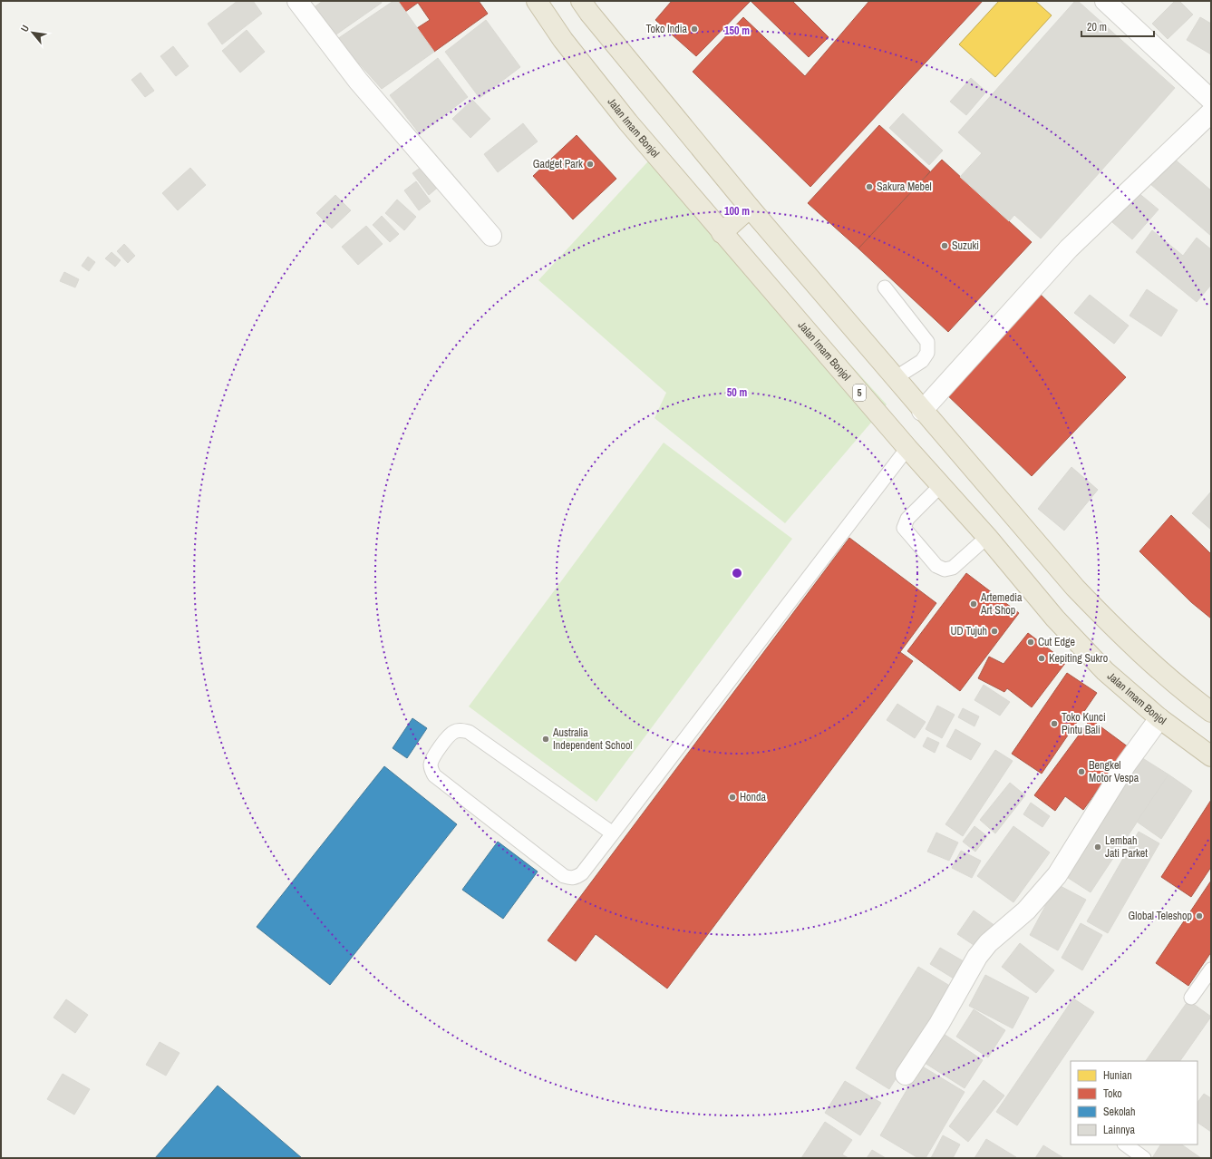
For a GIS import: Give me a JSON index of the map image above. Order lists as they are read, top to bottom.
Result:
{
  "streets": {
    "highway": ["Jalan Imam Bonjol", "5"]
  },
  "places": [
    "Toko India",
    "Gadget Park",
    "Sakura Mebel",
    "Suzuki",
    "Artemedia Art Shop",
    "UD Tujuh",
    "Cut Edge",
    "Kepiting Sukro",
    "Toko Kunci Pintu Bali",
    "Australia Independent School",
    "Bengkel Motor Vespa",
    "Honda",
    "Lembah Jati Parket",
    "Global Teleshop"
  ],
  "legend": [
    "Hunian",
    "Toko",
    "Sekolah",
    "Lainnya"
  ],
  "scale_bar": "20 m",
  "north": "top left",
  "rings": ["150 m", "100 m", "50 m"]
}
